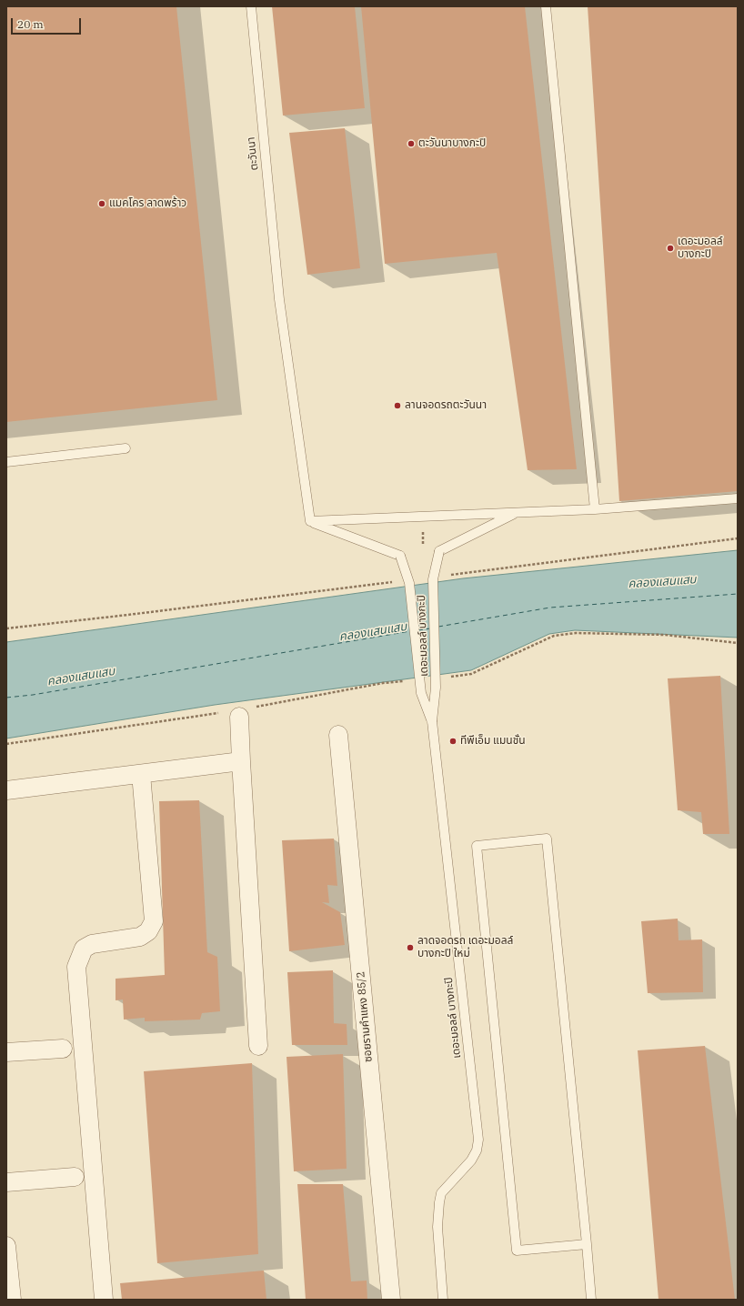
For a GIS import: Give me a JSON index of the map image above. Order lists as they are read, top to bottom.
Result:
{
  "streets": {
    "street": ["ซอยรามคำแหง 85/2"],
    "lane": ["ตะวันนา", "เดอะมอลล์ บางกะปิ"]
  },
  "crossings": [
    ["ตะวันนา", "เดอะมอลล์ บางกะปิ"]
  ],
  "water": ["คลองแสนแสบ"],
  "places": [
    "ตะวันนาบางกะปิ",
    "แมคโคร ลาดพร้าว",
    "เดอะมอลล์ บางกะปิ",
    "ลานจอดรถตะวันนา",
    "ทีพีเอ็ม แมนชั่น",
    "ลาดจอดรถ เดอะมอลล์ บางกะปิ ใหม่"
  ],
  "scale_bar": "20 m"
}
